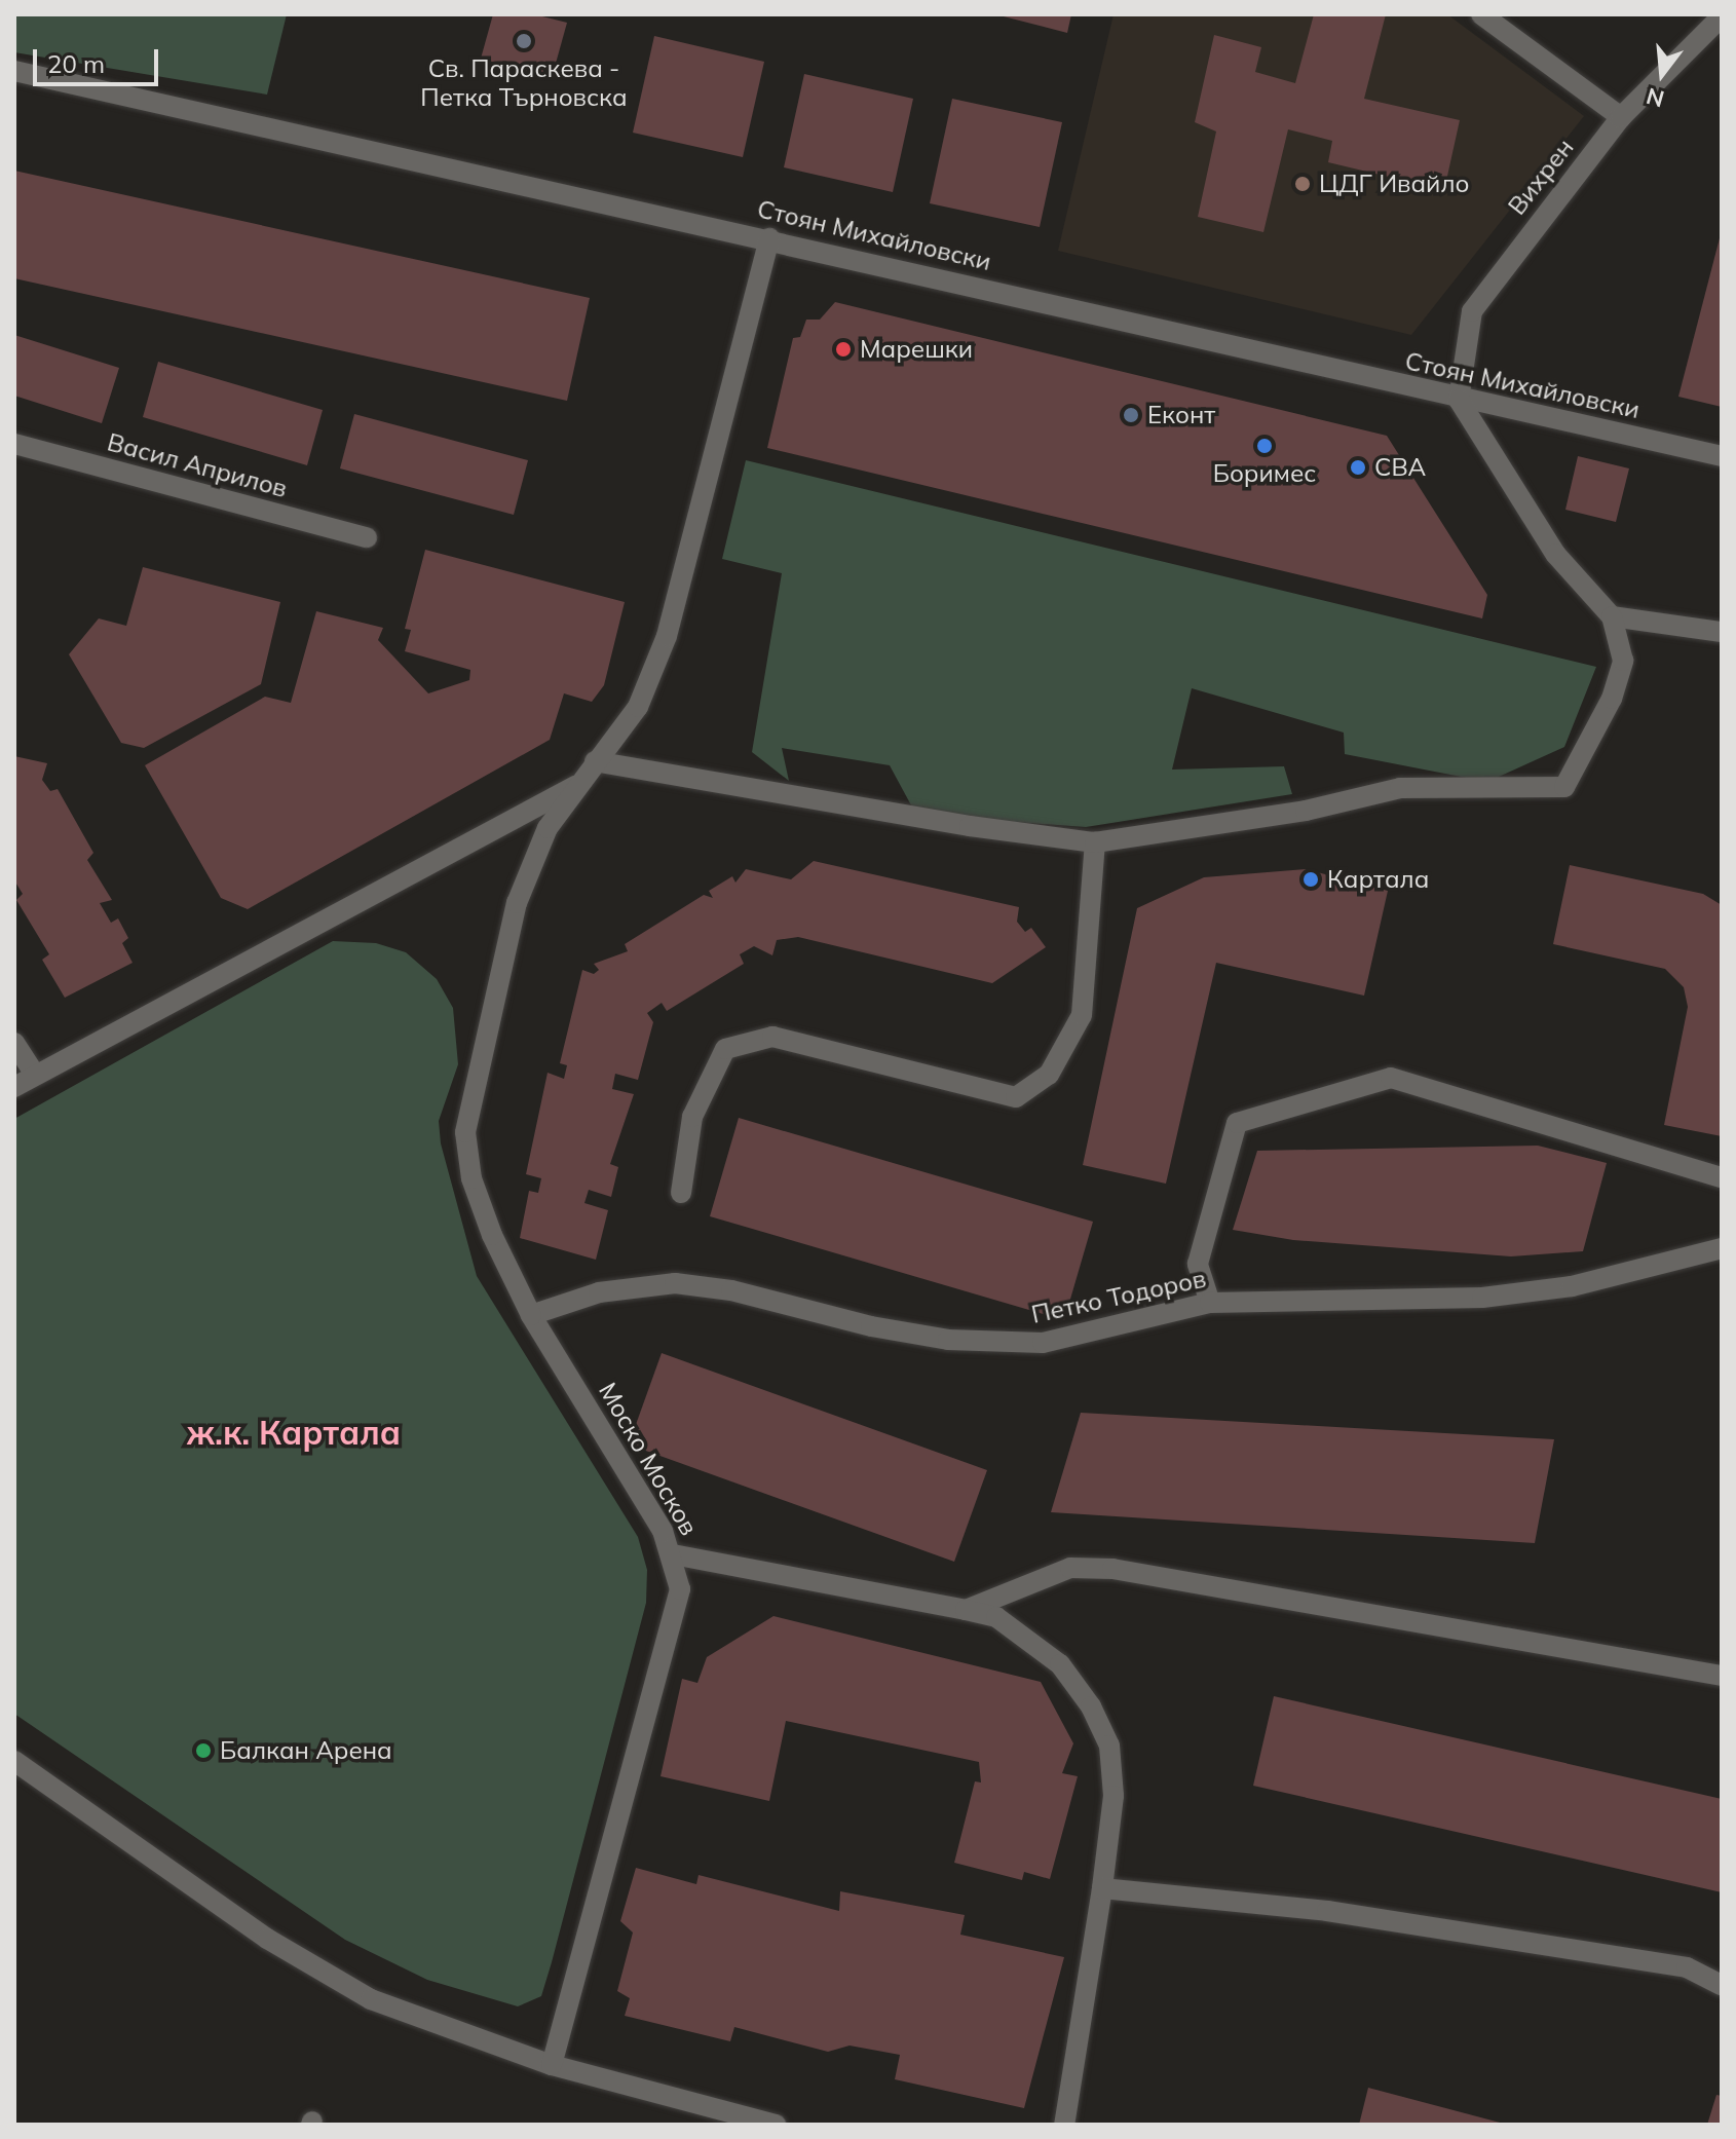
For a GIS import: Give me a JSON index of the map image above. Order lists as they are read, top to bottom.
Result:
{
  "streets": {
    "street": [
      "Вихрен",
      "Стоян Михайловски",
      "Васил Априлов",
      "Петко Тодоров",
      "Моско Москов"
    ]
  },
  "crossings": [
    ["Вихрен", "Стоян Михайловски"],
    ["Стоян Михайловски", "Моско Москов"],
    ["Петко Тодоров", "Моско Москов"]
  ],
  "districts": ["ж.к. Картала"],
  "places": [
    "Св. Параскева - Петка Търновска",
    "ЦДГ Ивайло",
    "Марешки",
    "Еконт",
    "Боримес",
    "CBA",
    "Картала",
    "Балкан Арена"
  ],
  "scale_bar": "20 m",
  "north": "bottom"
}
